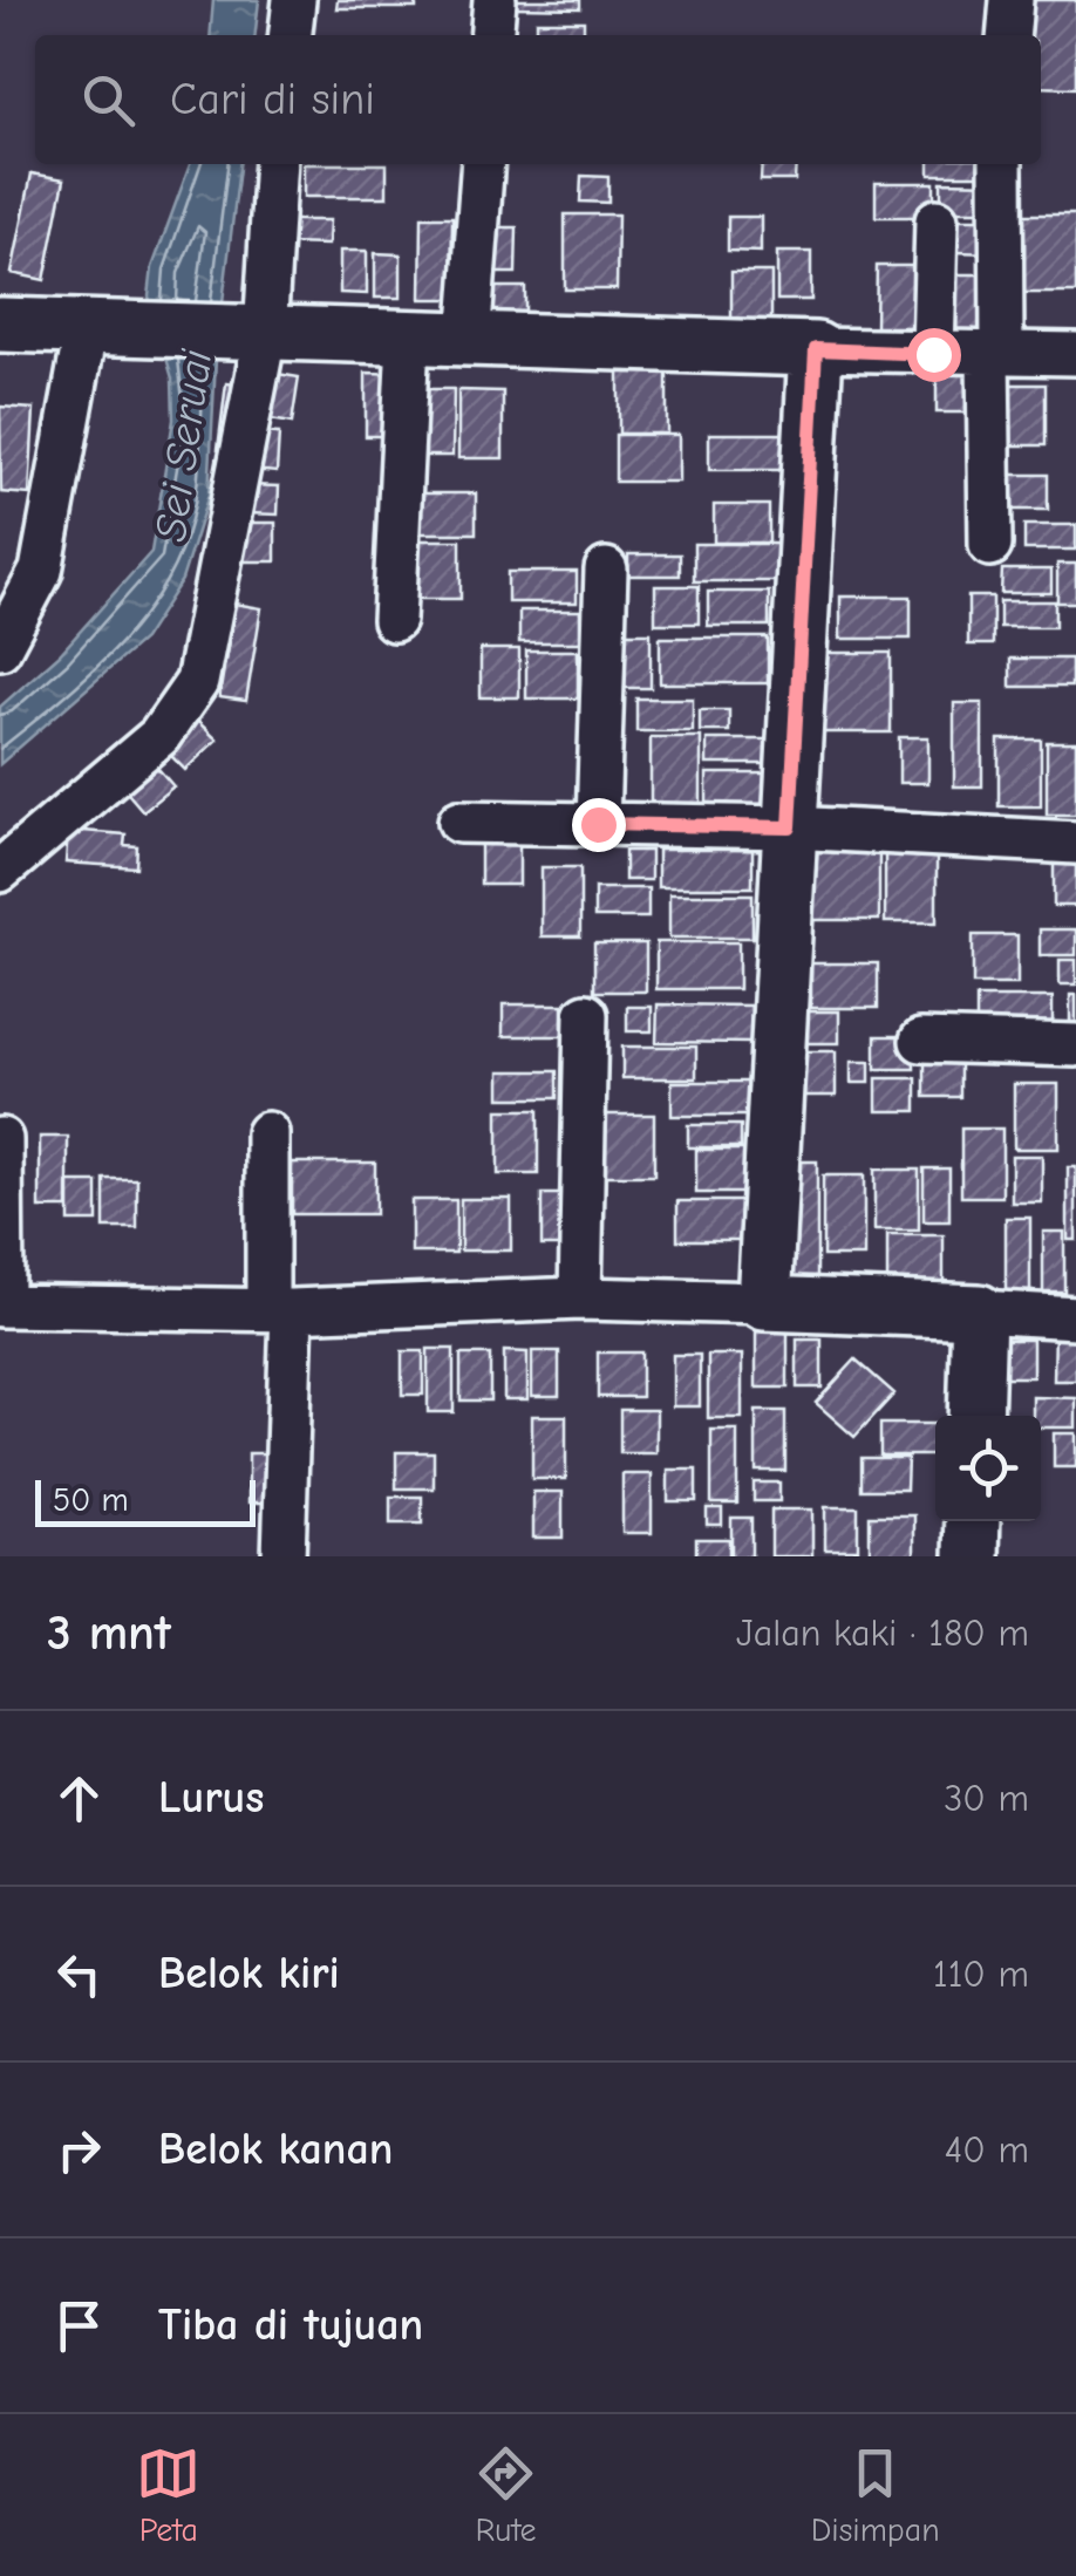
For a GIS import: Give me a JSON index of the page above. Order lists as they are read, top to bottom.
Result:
{
  "water": ["Sei Seruai"],
  "scale_bar": "50 m",
  "page": {
    "search": "Cari di sini",
    "scale": "50 m",
    "heading": ["3 mnt", "Jalan kaki · 180 m"],
    "list": [
      ["Lurus", "30 m"],
      ["Belok kiri", "110 m"],
      ["Belok kanan", "40 m"],
      "Tiba di tujuan"
    ],
    "nav": ["Peta", "Rute", "Disimpan"]
  }
}
